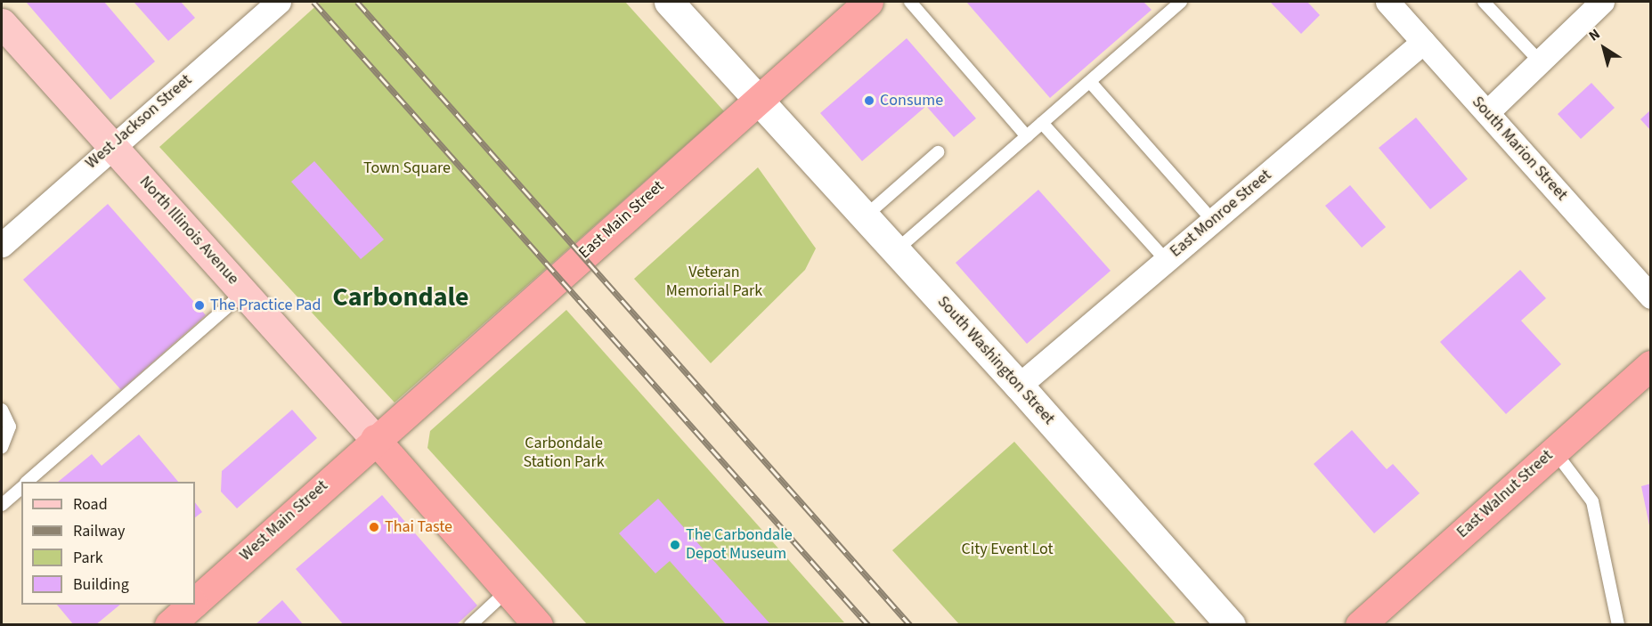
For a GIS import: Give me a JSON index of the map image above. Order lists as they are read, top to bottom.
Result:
{
  "streets": {
    "highway": ["East Main Street", "East Walnut Street", "West Main Street"],
    "main road": ["North Illinois Avenue"],
    "street": [
      "West Jackson Street",
      "South Marion Street",
      "East Monroe Street",
      "South Washington Street"
    ]
  },
  "crossings": [
    ["West Jackson Street", "North Illinois Avenue"],
    ["South Marion Street", "East Monroe Street"],
    ["East Monroe Street", "South Washington Street"],
    ["East Main Street", "North Illinois Avenue"],
    ["East Main Street", "South Washington Street"],
    ["East Main Street", "West Main Street"],
    ["North Illinois Avenue", "West Main Street"]
  ],
  "districts": ["Carbondale"],
  "parks": [
    "Town Square",
    "Veteran Memorial Park",
    "Carbondale Station Park",
    "City Event Lot"
  ],
  "places": [
    "Consume",
    "The Practice Pad",
    "Thai Taste",
    "The Carbondale Depot Museum"
  ],
  "legend": [
    "Road",
    "Railway",
    "Park",
    "Building"
  ],
  "north": "top left"
}
